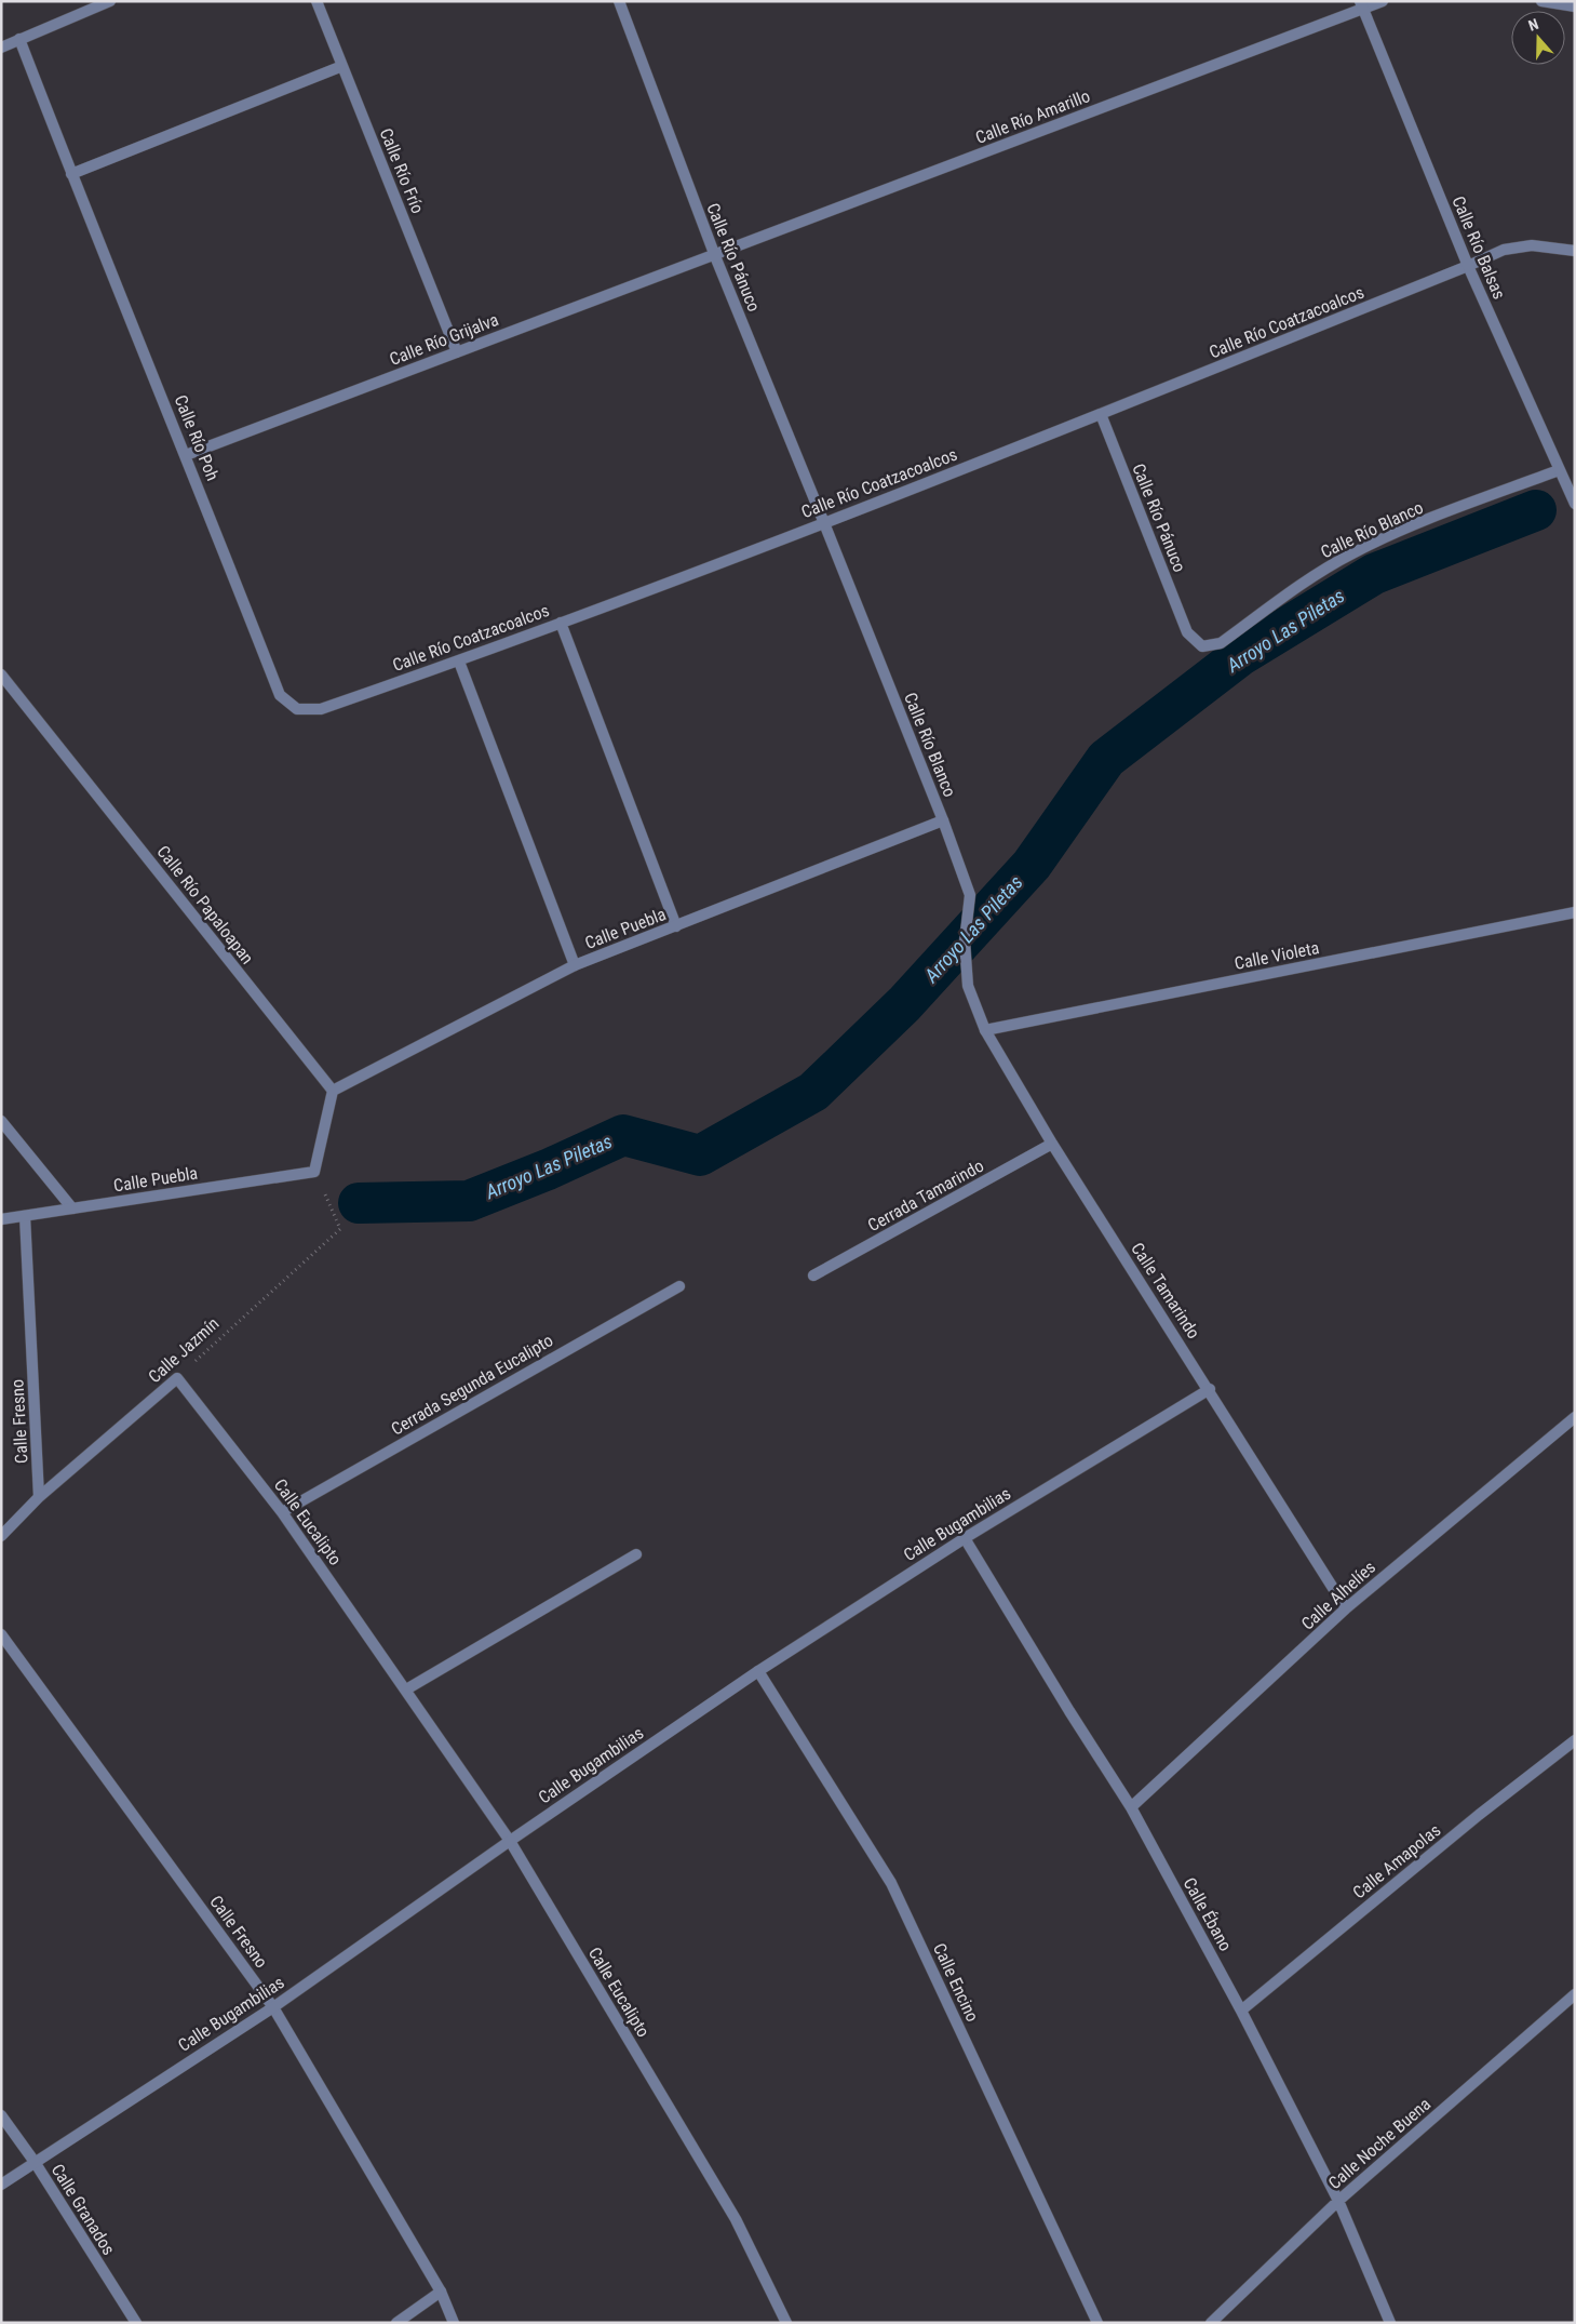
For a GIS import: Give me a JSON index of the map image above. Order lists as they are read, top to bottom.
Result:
{
  "streets": {
    "street": [
      "Calle Río Amarillo",
      "Calle Río Frío",
      "Calle Río Balsas",
      "Calle Río Pánuco",
      "Calle Río Coatzacoalcos",
      "Calle Río Grijalva",
      "Calle Río Poh",
      "Calle Río Blanco",
      "Calle Río Papaloapan",
      "Calle Puebla",
      "Calle Violeta",
      "Cerrada Tamarindo",
      "Calle Tamarindo",
      "Calle Jazmín",
      "Cerrada Segunda Eucalipto",
      "Calle Fresno",
      "Calle Eucalipto",
      "Calle Bugambilias",
      "Calle Alhelíes",
      "Calle Amapolas",
      "Calle Ébano",
      "Calle Encino",
      "Calle Noche Buena",
      "Calle Granados"
    ]
  },
  "crossings": [
    ["Calle Río Amarillo", "Calle Río Balsas"],
    ["Calle Río Amarillo", "Calle Río Pánuco"],
    ["Calle Río Amarillo", "Calle Río Grijalva"],
    ["Calle Río Frío", "Calle Río Grijalva"],
    ["Calle Río Balsas", "Calle Río Coatzacoalcos"],
    ["Calle Río Balsas", "Calle Río Blanco"],
    ["Calle Río Pánuco", "Calle Río Coatzacoalcos"],
    ["Calle Río Pánuco", "Calle Río Grijalva"],
    ["Calle Río Pánuco", "Calle Río Blanco"],
    ["Calle Río Coatzacoalcos", "Calle Río Poh"],
    ["Calle Río Coatzacoalcos", "Calle Río Blanco"],
    ["Calle Río Grijalva", "Calle Río Poh"],
    ["Calle Río Blanco", "Calle Puebla"],
    ["Calle Río Blanco", "Calle Tamarindo"],
    ["Calle Río Papaloapan", "Calle Puebla"],
    ["Calle Puebla", "Calle Jazmín"],
    ["Calle Puebla", "Calle Fresno"],
    ["Calle Violeta", "Calle Tamarindo"],
    ["Cerrada Tamarindo", "Calle Tamarindo"],
    ["Calle Tamarindo", "Calle Bugambilias"],
    ["Calle Tamarindo", "Calle Alhelíes"],
    ["Calle Jazmín", "Calle Fresno"],
    ["Calle Jazmín", "Calle Eucalipto"],
    ["Cerrada Segunda Eucalipto", "Calle Eucalipto"],
    ["Calle Fresno", "Calle Bugambilias"],
    ["Calle Eucalipto", "Calle Bugambilias"],
    ["Calle Bugambilias", "Calle Ébano"],
    ["Calle Bugambilias", "Calle Encino"],
    ["Calle Bugambilias", "Calle Granados"],
    ["Calle Alhelíes", "Calle Ébano"],
    ["Calle Amapolas", "Calle Ébano"],
    ["Calle Ébano", "Calle Noche Buena"]
  ],
  "water": ["Arroyo Las Piletas"],
  "north": "top"
}
